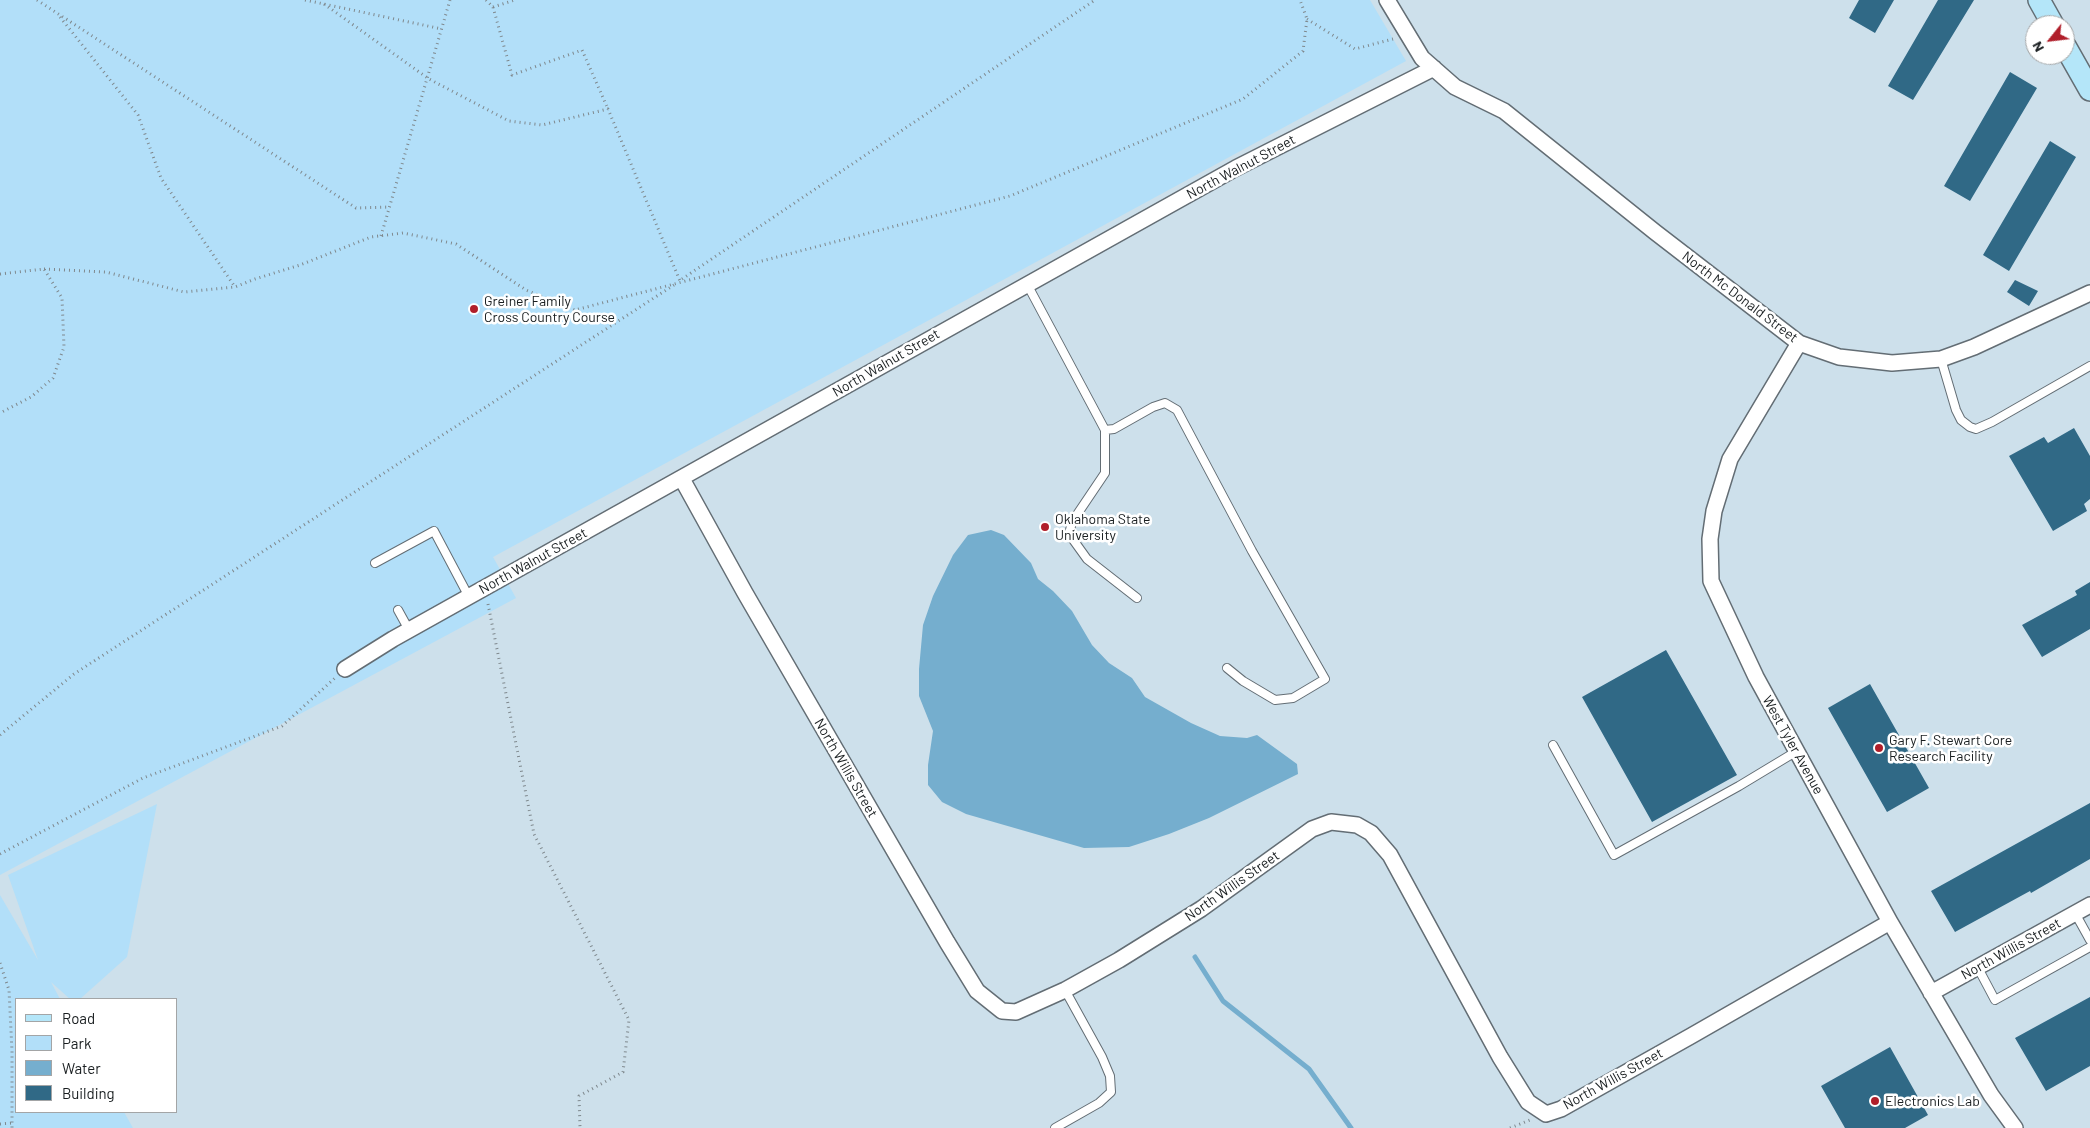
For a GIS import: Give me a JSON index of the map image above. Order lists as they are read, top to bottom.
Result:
{
  "streets": {
    "street": [
      "North Walnut Street",
      "North Mc Donald Street",
      "West Tyler Avenue",
      "North Willis Street"
    ]
  },
  "crossings": [
    ["North Walnut Street", "North Mc Donald Street"],
    ["North Walnut Street", "North Willis Street"],
    ["North Mc Donald Street", "West Tyler Avenue"],
    ["West Tyler Avenue", "North Willis Street"]
  ],
  "places": [
    "Greiner Family Cross Country Course",
    "Oklahoma State University",
    "Gary F. Stewart Core Research Facility",
    "Electronics Lab"
  ],
  "legend": [
    "Road",
    "Park",
    "Water",
    "Building"
  ],
  "north": "bottom left"
}
